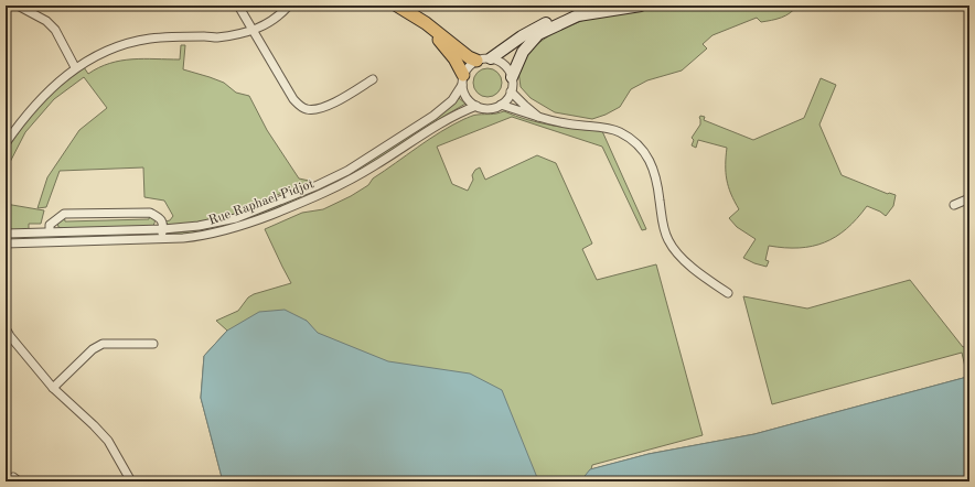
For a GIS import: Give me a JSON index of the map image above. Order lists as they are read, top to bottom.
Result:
{
  "streets": {
    "street": ["Rue Raphael Pidjot"]
  }
}
